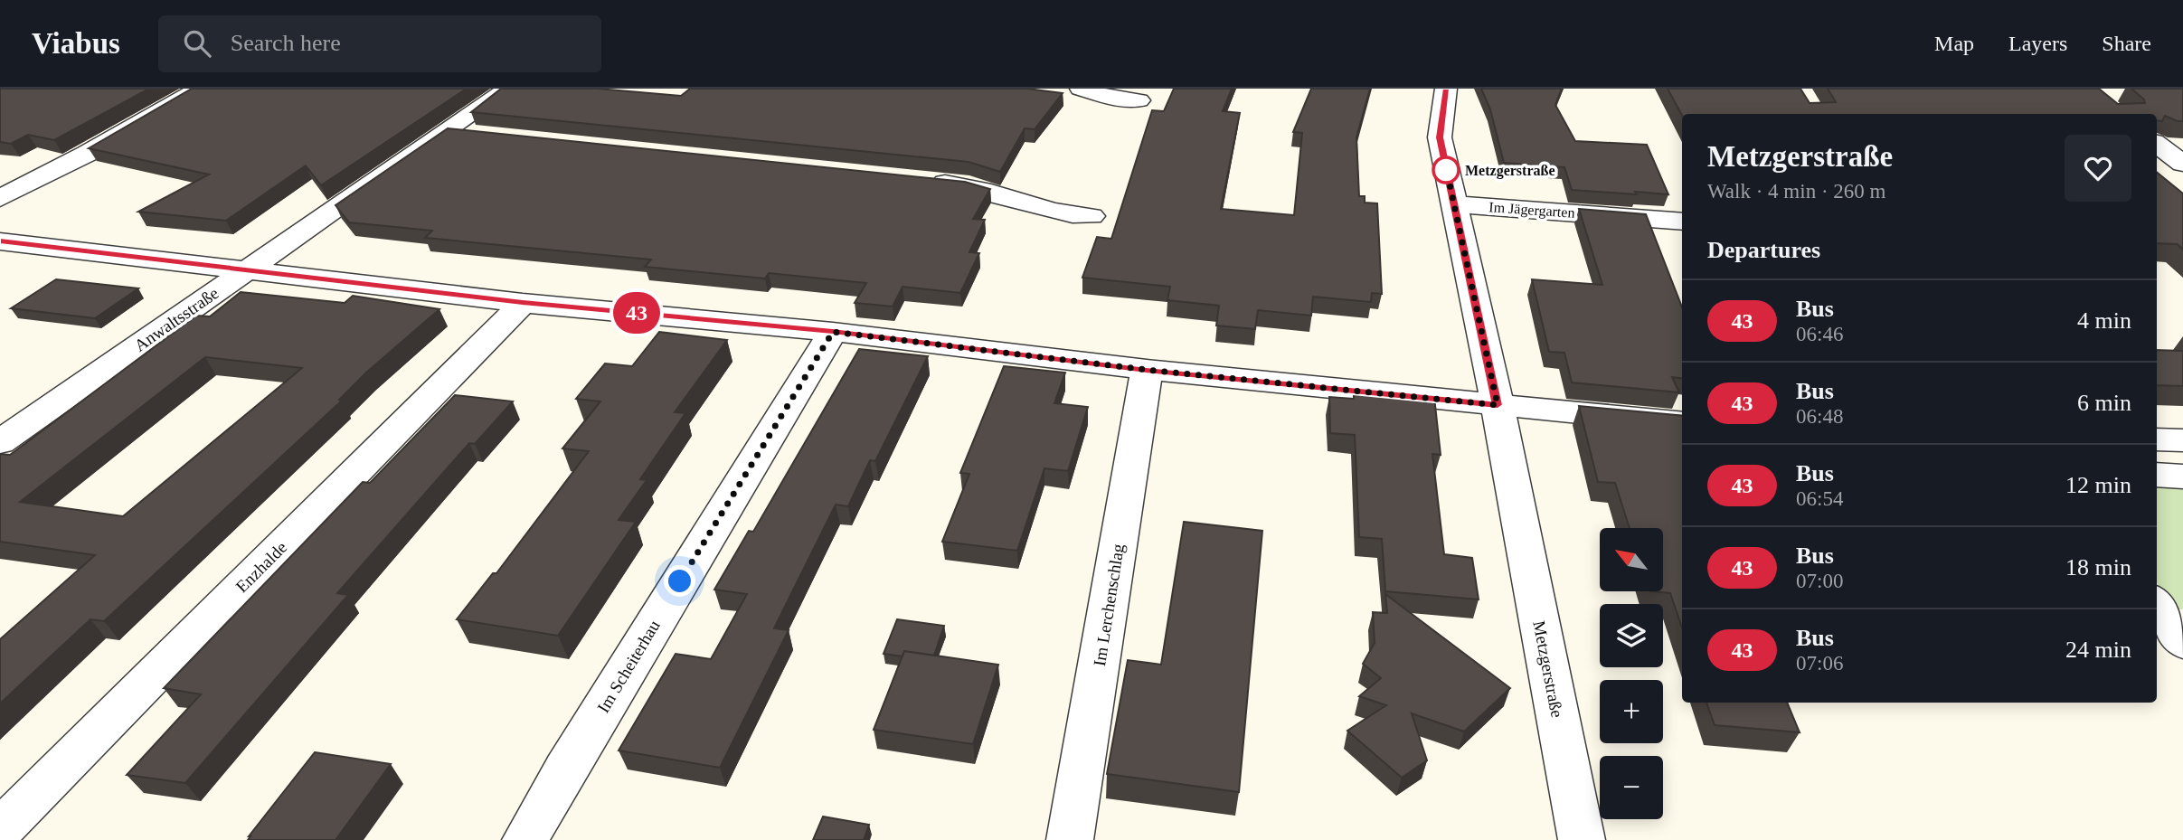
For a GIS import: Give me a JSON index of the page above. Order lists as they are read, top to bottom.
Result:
{
  "streets": {
    "street": [
      "Im Jägergarten",
      "Anwaltsstraße",
      "Enzhalde",
      "Im Lerchenschlag",
      "Im Scheiterhau",
      "Metzgerstraße"
    ]
  },
  "crossings": [
    ["Im Jägergarten", "Metzgerstraße"]
  ],
  "places": ["Metzgerstraße"],
  "lines": ["bus line 43"],
  "north": "top left",
  "page": {
    "header": "Viabus",
    "search": "Search here",
    "nav": ["Map", "Layers", "Share"],
    "on_map": "43",
    "heading": [
      ["Metzgerstraße", "Walk · 4 min · 260 m"],
      "Departures"
    ],
    "list": [
      {
        "mark": "43",
        "name": "Bus",
        "note": "06:46",
        "value": "4 min"
      },
      {
        "mark": "43",
        "name": "Bus",
        "note": "06:48",
        "value": "6 min"
      },
      {
        "mark": "43",
        "name": "Bus",
        "note": "06:54",
        "value": "12 min"
      },
      {
        "mark": "43",
        "name": "Bus",
        "note": "07:00",
        "value": "18 min"
      },
      {
        "mark": "43",
        "name": "Bus",
        "note": "07:06",
        "value": "24 min"
      }
    ],
    "map_buttons": ["+", "−"]
  }
}
